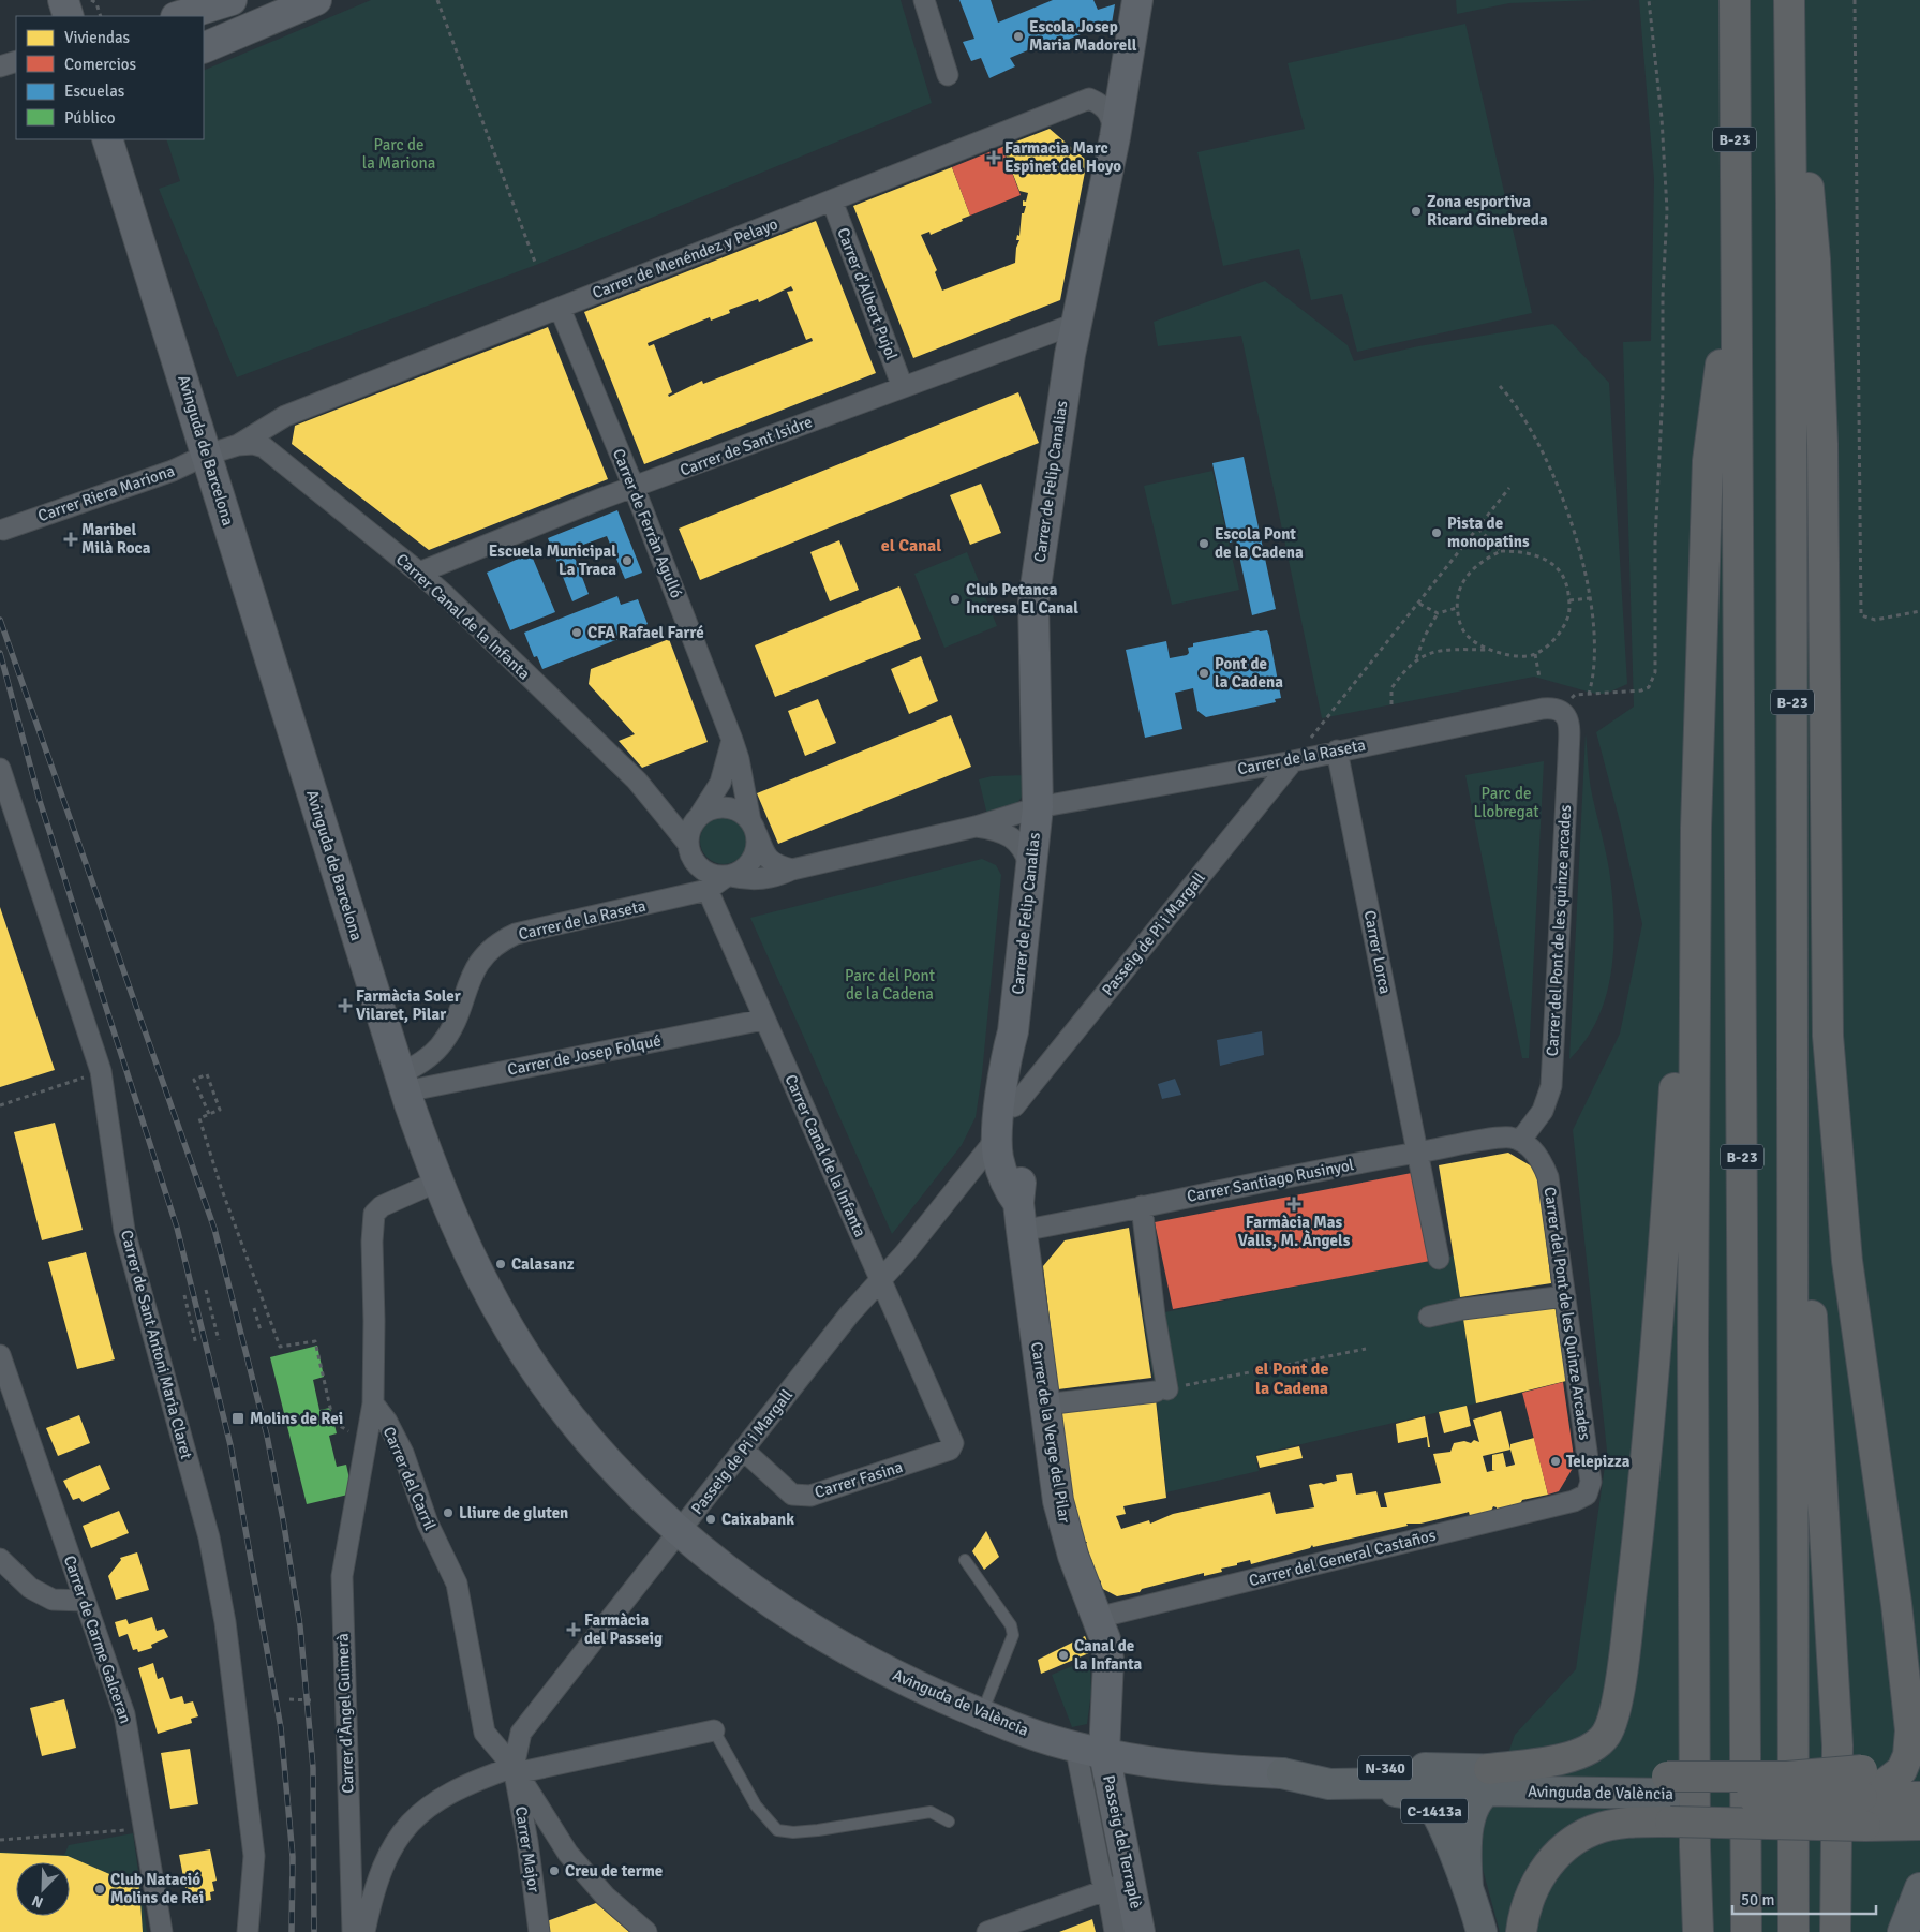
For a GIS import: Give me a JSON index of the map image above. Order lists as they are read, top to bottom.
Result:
{
  "streets": {
    "highway": ["B-23", "Avinguda de València", "N-340"],
    "main road": ["C-1413a"],
    "street": [
      "Carrer de Menéndez y Pelayo",
      "Carrer d'Albert Pujol",
      "Carrer de Sant Isidre",
      "Avinguda de Barcelona",
      "Carrer de Felip Canalias",
      "Carrer Riera Mariona",
      "Carrer de Ferràn Agulló",
      "Carrer Canal de la Infanta",
      "Carrer de la Raseta",
      "Carrer del Pont de les quinze arcades",
      "Passeig de Pi i Margall",
      "Carrer Lorca",
      "Carrer de Josep Folqué",
      "Carrer Santiago Rusinyol",
      "Carrer del Pont de les Quinze Arcades",
      "Carrer de Sant Antoni Maria Claret",
      "Carrer de la Verge del Pilar",
      "Carrer del Carril",
      "Carrer Fasina",
      "Carrer del General Castaños",
      "Carrer de Carme Galceran",
      "Carrer d'Àngel Guimerà",
      "Passeig del Terraplè",
      "Carrer Major"
    ]
  },
  "crossings": [
    ["Carrer de Menéndez y Pelayo", "Carrer d'Albert Pujol"],
    ["Carrer de Menéndez y Pelayo", "Carrer de Felip Canalias"],
    ["Carrer de Menéndez y Pelayo", "Carrer de Ferràn Agulló"],
    ["Carrer de Menéndez y Pelayo", "Carrer Canal de la Infanta"],
    ["Carrer d'Albert Pujol", "Carrer de Sant Isidre"],
    ["Carrer de Sant Isidre", "Carrer de Felip Canalias"],
    ["Carrer de Sant Isidre", "Carrer de Ferràn Agulló"],
    ["Carrer de Sant Isidre", "Carrer Canal de la Infanta"],
    ["Avinguda de Barcelona", "Carrer Riera Mariona"],
    ["Avinguda de Barcelona", "Carrer Canal de la Infanta"],
    ["Avinguda de Barcelona", "Carrer de la Raseta"],
    ["Avinguda de Barcelona", "Passeig de Pi i Margall"],
    ["Avinguda de Barcelona", "Carrer de Josep Folqué"],
    ["Avinguda de Barcelona", "Avinguda de València"],
    ["Carrer de Felip Canalias", "Carrer de la Raseta"],
    ["Carrer de Felip Canalias", "Passeig de Pi i Margall"],
    ["Carrer de Felip Canalias", "Carrer de la Verge del Pilar"],
    ["Carrer Riera Mariona", "Carrer Canal de la Infanta"],
    ["Carrer de Ferràn Agulló", "Carrer Canal de la Infanta"],
    ["Carrer Canal de la Infanta", "Carrer de la Raseta"],
    ["Carrer Canal de la Infanta", "Passeig de Pi i Margall"],
    ["Carrer Canal de la Infanta", "Carrer de Josep Folqué"],
    ["Carrer Canal de la Infanta", "Carrer Fasina"],
    ["Carrer de la Raseta", "Carrer del Pont de les quinze arcades"],
    ["Carrer de la Raseta", "Passeig de Pi i Margall"],
    ["Carrer de la Raseta", "Carrer Lorca"],
    ["Carrer de la Raseta", "Carrer de Josep Folqué"],
    ["Carrer del Pont de les quinze arcades", "Carrer Santiago Rusinyol"],
    ["Carrer del Pont de les quinze arcades", "Carrer del Pont de les Quinze Arcades"],
    ["Passeig de Pi i Margall", "Carrer de la Verge del Pilar"],
    ["Passeig de Pi i Margall", "Carrer del Carril"],
    ["Passeig de Pi i Margall", "Carrer Fasina"],
    ["Passeig de Pi i Margall", "Avinguda de València"],
    ["Passeig de Pi i Margall", "Carrer Major"],
    ["Carrer Lorca", "Carrer Santiago Rusinyol"],
    ["Carrer Santiago Rusinyol", "Carrer del Pont de les Quinze Arcades"],
    ["Carrer Santiago Rusinyol", "Carrer de la Verge del Pilar"],
    ["Carrer del Pont de les Quinze Arcades", "Carrer del General Castaños"],
    ["Carrer de la Verge del Pilar", "Carrer del General Castaños"],
    ["Carrer de la Verge del Pilar", "Avinguda de València"],
    ["Carrer de la Verge del Pilar", "Passeig del Terraplè"],
    ["Carrer del Carril", "Carrer d'Àngel Guimerà"],
    ["Carrer del Carril", "Carrer Major"],
    ["Avinguda de València", "C-1413a"],
    ["Avinguda de València", "Passeig del Terraplè"]
  ],
  "districts": ["el Canal", "el Pont de la Cadena"],
  "parks": ["Parc de la Mariona", "Parc de Llobregat", "Parc del Pont de la Cadena"],
  "places": {
    "other": [
      "Escola Josep Maria Madorell",
      "Zona esportiva Ricard Ginebreda",
      "Pista de monopatins",
      "Escola Pont de la Cadena",
      "Escuela Municipal La Traca",
      "Club Petanca Incresa El Canal",
      "CFA Rafael Farré",
      "Pont de la Cadena",
      "Calasanz",
      "Telepizza",
      "Lliure de gluten",
      "Caixabank",
      "Canal de la Infanta",
      "Creu de terme",
      "Club Natació Molins de Rei"
    ],
    "health": [
      "Farmacia Marc Espinet del Hoyo",
      "Maribel Milà Roca",
      "Farmàcia Soler Vilaret, Pilar",
      "Farmàcia Mas Valls, M. Àngels",
      "Farmàcia del Passeig"
    ],
    "transit": ["Molins de Rei"]
  },
  "legend": [
    "Viviendas",
    "Comercios",
    "Escuelas",
    "Público"
  ],
  "scale_bar": "50 m",
  "north": "bottom left"
}
